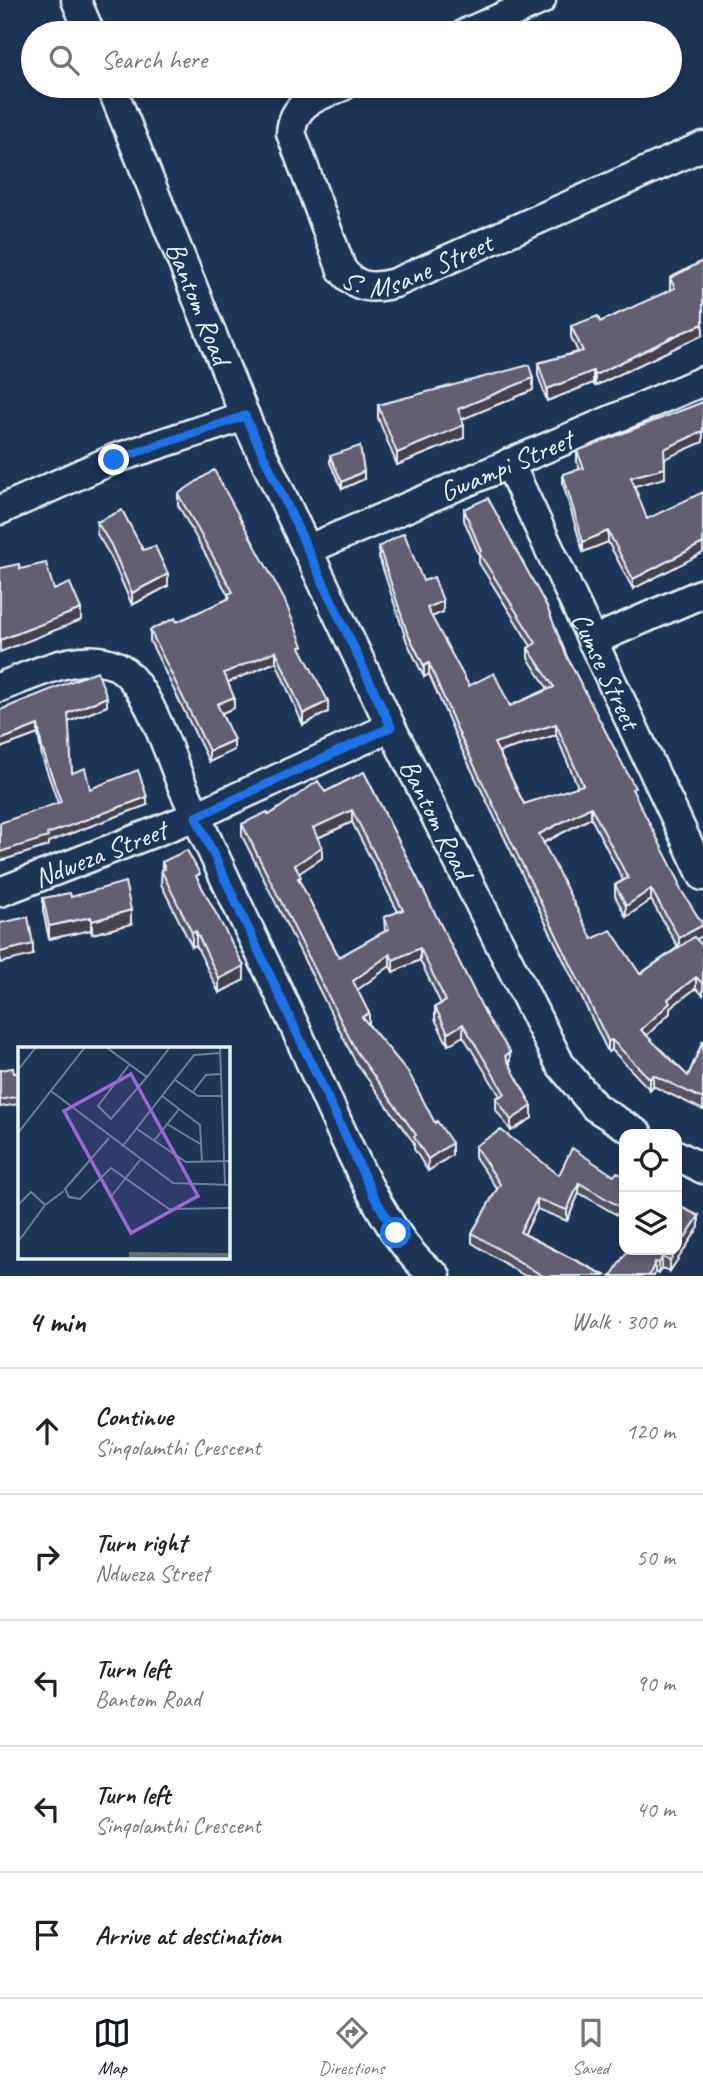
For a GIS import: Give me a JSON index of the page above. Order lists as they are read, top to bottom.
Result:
{
  "streets": {
    "street": [
      "S. Msane Street",
      "Bantom Road",
      "Gwampi Street",
      "Cumse Street",
      "Ndweza Street"
    ]
  },
  "crossings": [
    ["Bantom Road", "Gwampi Street"],
    ["Bantom Road", "Ndweza Street"],
    ["Gwampi Street", "Cumse Street"]
  ],
  "page": {
    "search": "Search here",
    "heading": ["4 min", "Walk · 300 m"],
    "list": [
      ["Continue", "Sinqolamthi Crescent", "120 m"],
      ["Turn right", "Ndweza Street", "50 m"],
      ["Turn left", "Bantom Road", "90 m"],
      ["Turn left", "Sinqolamthi Crescent", "40 m"],
      "Arrive at destination"
    ],
    "nav": ["Map", "Directions", "Saved"]
  }
}
